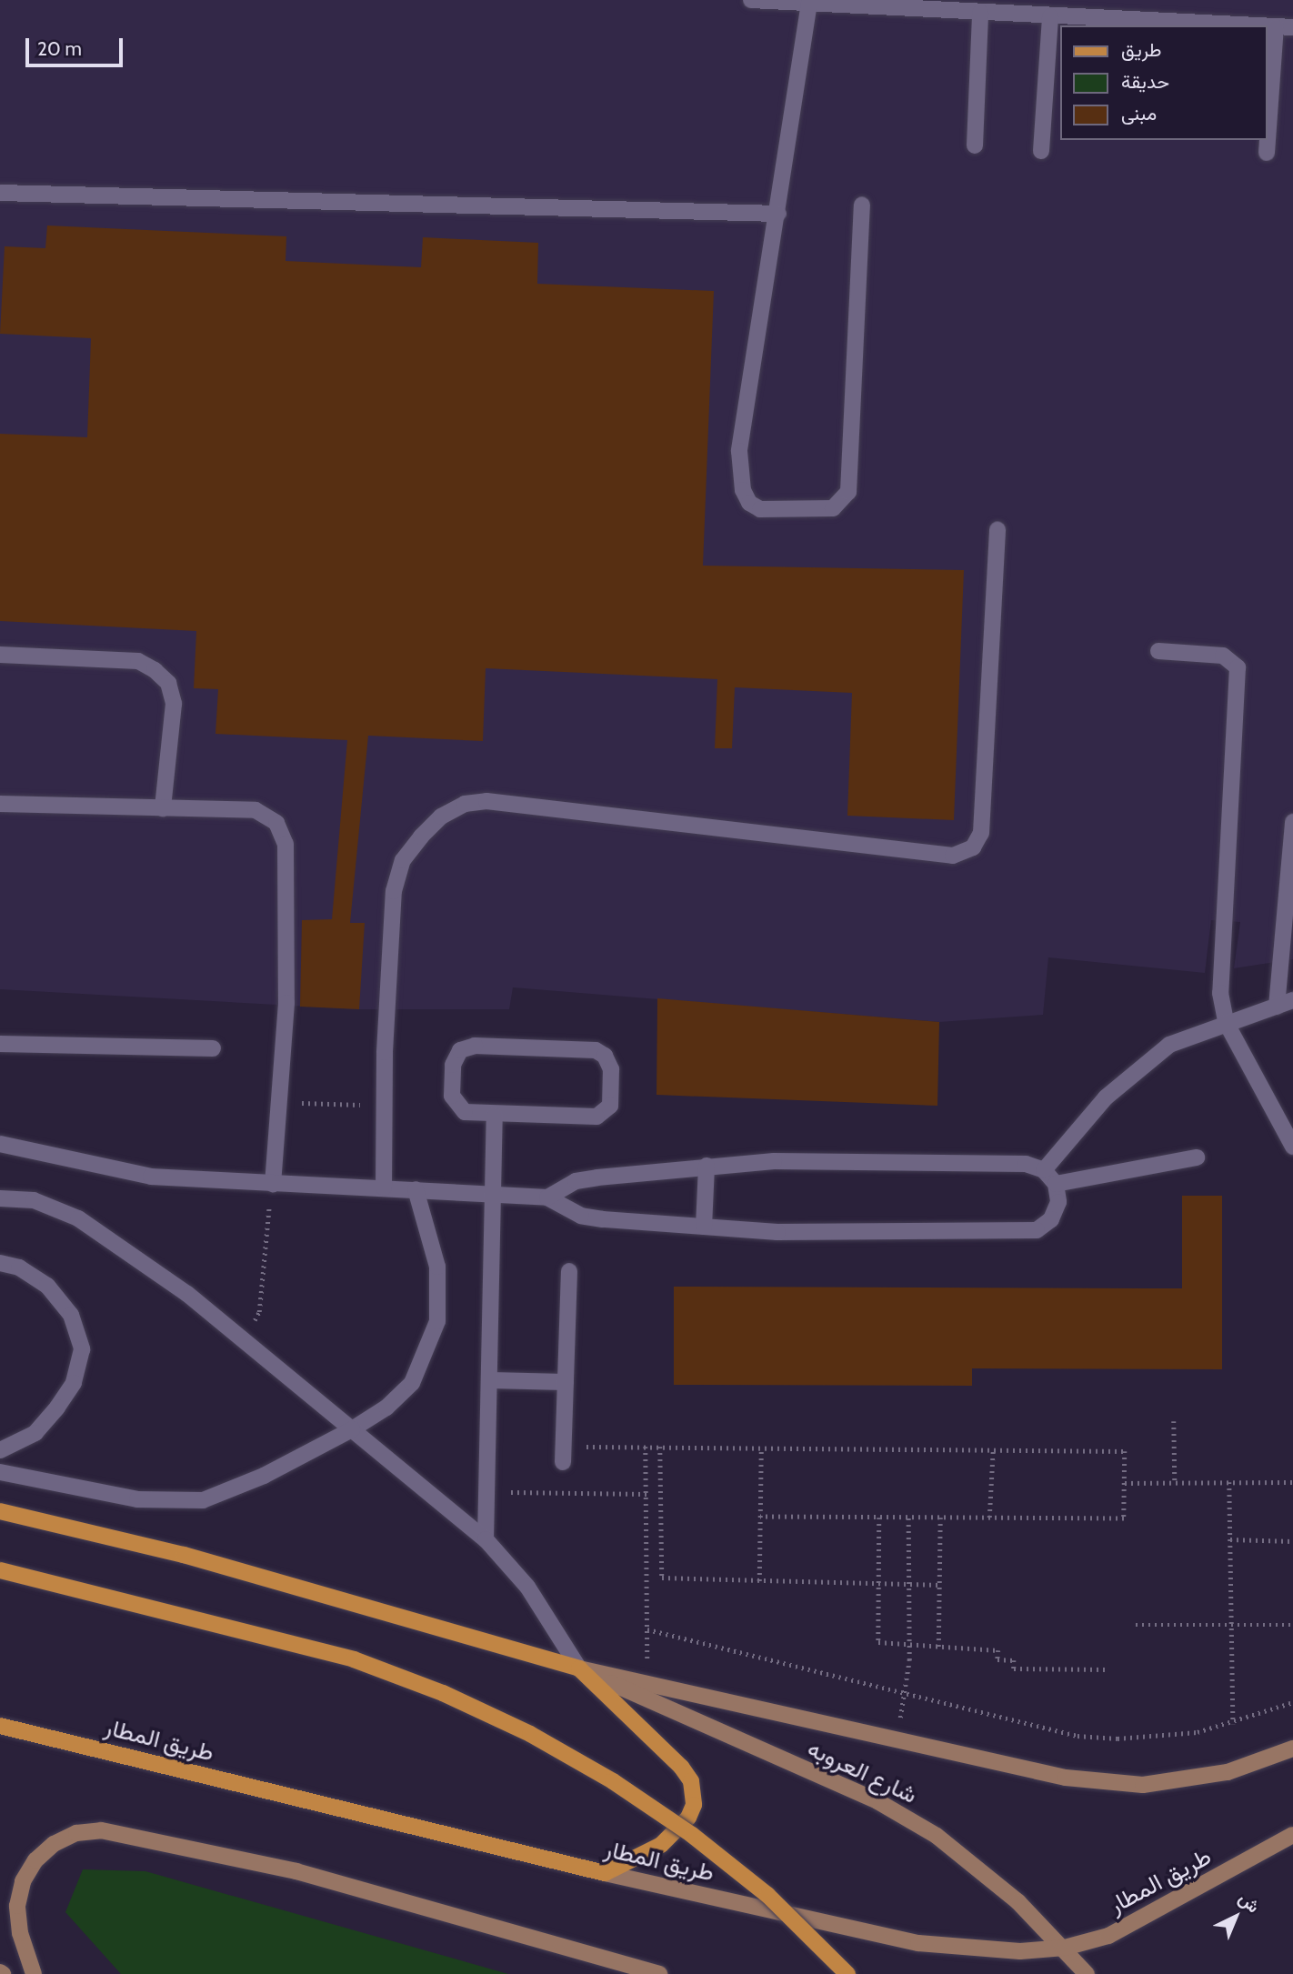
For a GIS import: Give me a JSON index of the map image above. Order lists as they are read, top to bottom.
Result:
{
  "streets": {
    "main road": ["طريق المطار"],
    "street": ["شارع العروبه"]
  },
  "crossings": [
    ["طريق المطار", "شارع العروبه"]
  ],
  "legend": ["طريق", "حديقة", "مبنى"],
  "scale_bar": "20 m",
  "north": "top right"
}
